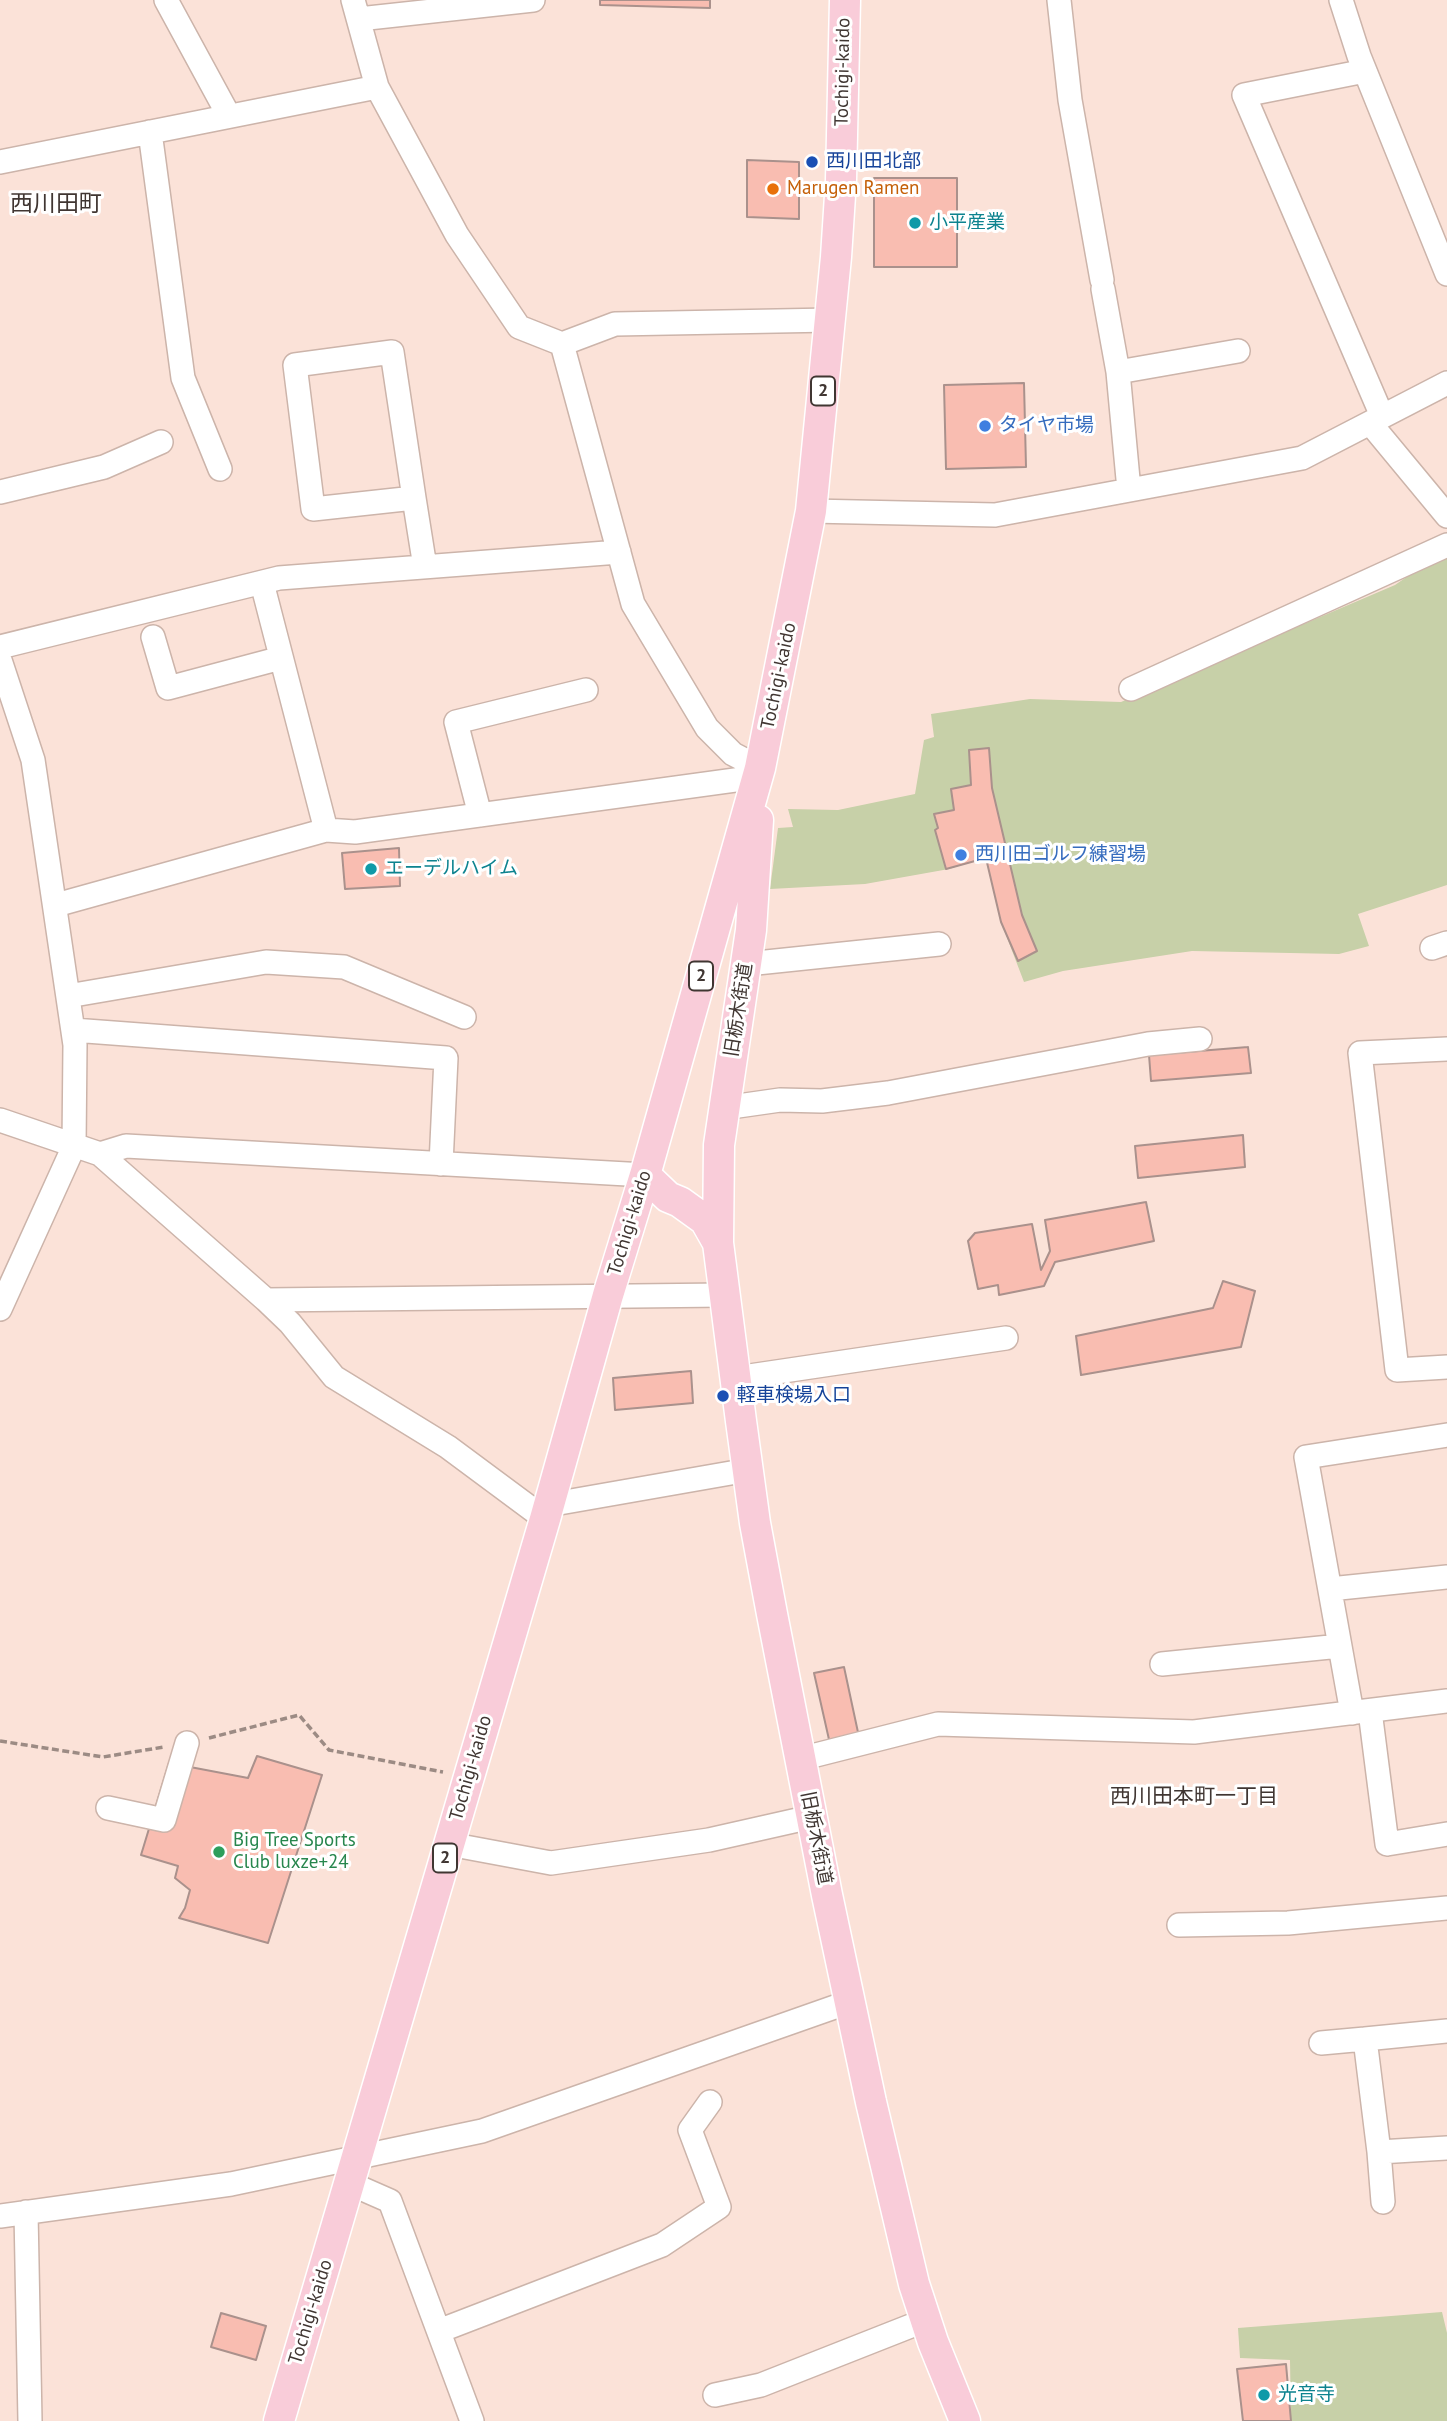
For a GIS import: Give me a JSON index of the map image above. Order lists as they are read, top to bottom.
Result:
{
  "streets": {
    "main road": ["Tochigi-kaido", "2", "旧栃木街道"]
  },
  "crossings": [
    ["Tochigi-kaido", "旧栃木街道"]
  ],
  "districts": ["西川田町", "西川田本町一丁目"],
  "places": [
    "西川田北部",
    "Marugen Ramen",
    "小平産業",
    "タイヤ市場",
    "西川田ゴルフ練習場",
    "エーデルハイム",
    "軽車検場入口",
    "Big Tree Sports Club luxze+24",
    "光音寺"
  ]
}
